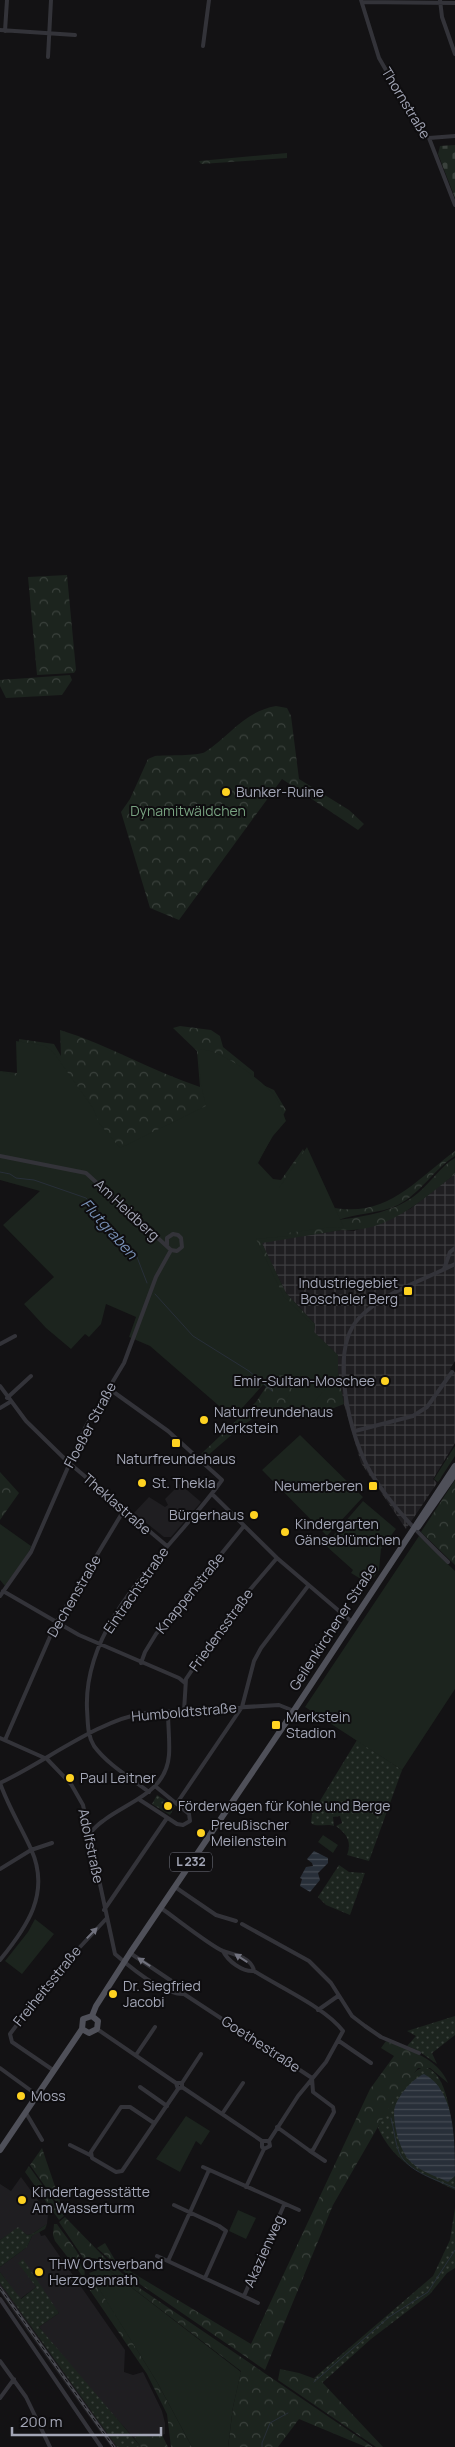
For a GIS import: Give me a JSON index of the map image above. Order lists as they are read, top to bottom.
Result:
{
  "streets": {
    "main road": ["Geilenkirchener Straße", "L 232"],
    "street": [
      "Thornstraße",
      "Am Heidberg",
      "Floeßer Straße",
      "Theklastraße",
      "Eintrachtstraße",
      "Knappenstraße",
      "Dechenstraße",
      "Friedensstraße",
      "Humboldtstraße",
      "Adolfstraße",
      "Freiheitsstraße",
      "Goethestraße",
      "Akazienweg"
    ]
  },
  "crossings": [
    ["Am Heidberg", "Floeßer Straße"],
    ["Floeßer Straße", "Theklastraße"],
    ["Theklastraße", "Eintrachtstraße"],
    ["Theklastraße", "Dechenstraße"],
    ["Eintrachtstraße", "Humboldtstraße"],
    ["Dechenstraße", "Adolfstraße"],
    ["Geilenkirchener Straße", "Humboldtstraße"],
    ["Geilenkirchener Straße", "Adolfstraße"],
    ["Geilenkirchener Straße", "L 232"],
    ["Geilenkirchener Straße", "Goethestraße"],
    ["Friedensstraße", "Humboldtstraße"],
    ["Humboldtstraße", "Adolfstraße"],
    ["Adolfstraße", "Freiheitsstraße"],
    ["Adolfstraße", "Goethestraße"],
    ["L 232", "Freiheitsstraße"]
  ],
  "water": ["Flutgraben"],
  "parks": ["Dynamitwäldchen"],
  "places": {
    "other": [
      "Bunker-Ruine",
      "Emir-Sultan-Moschee",
      "Naturfreundehaus Merkstein",
      "St. Thekla",
      "Bürgerhaus",
      "Kindergarten Gänseblümchen",
      "Paul Leitner",
      "Förderwagen für Kohle und Berge",
      "Preußischer Meilenstein",
      "Dr. Siegfried Jacobi",
      "Moss",
      "Kindertagesstätte Am Wasserturm",
      "THW Ortsverband Herzogenrath"
    ],
    "transit": [
      "Industriegebiet Boscheler Berg",
      "Naturfreundehaus",
      "Neumerberen",
      "Merkstein Stadion"
    ]
  },
  "scale_bar": "200 m"
}
